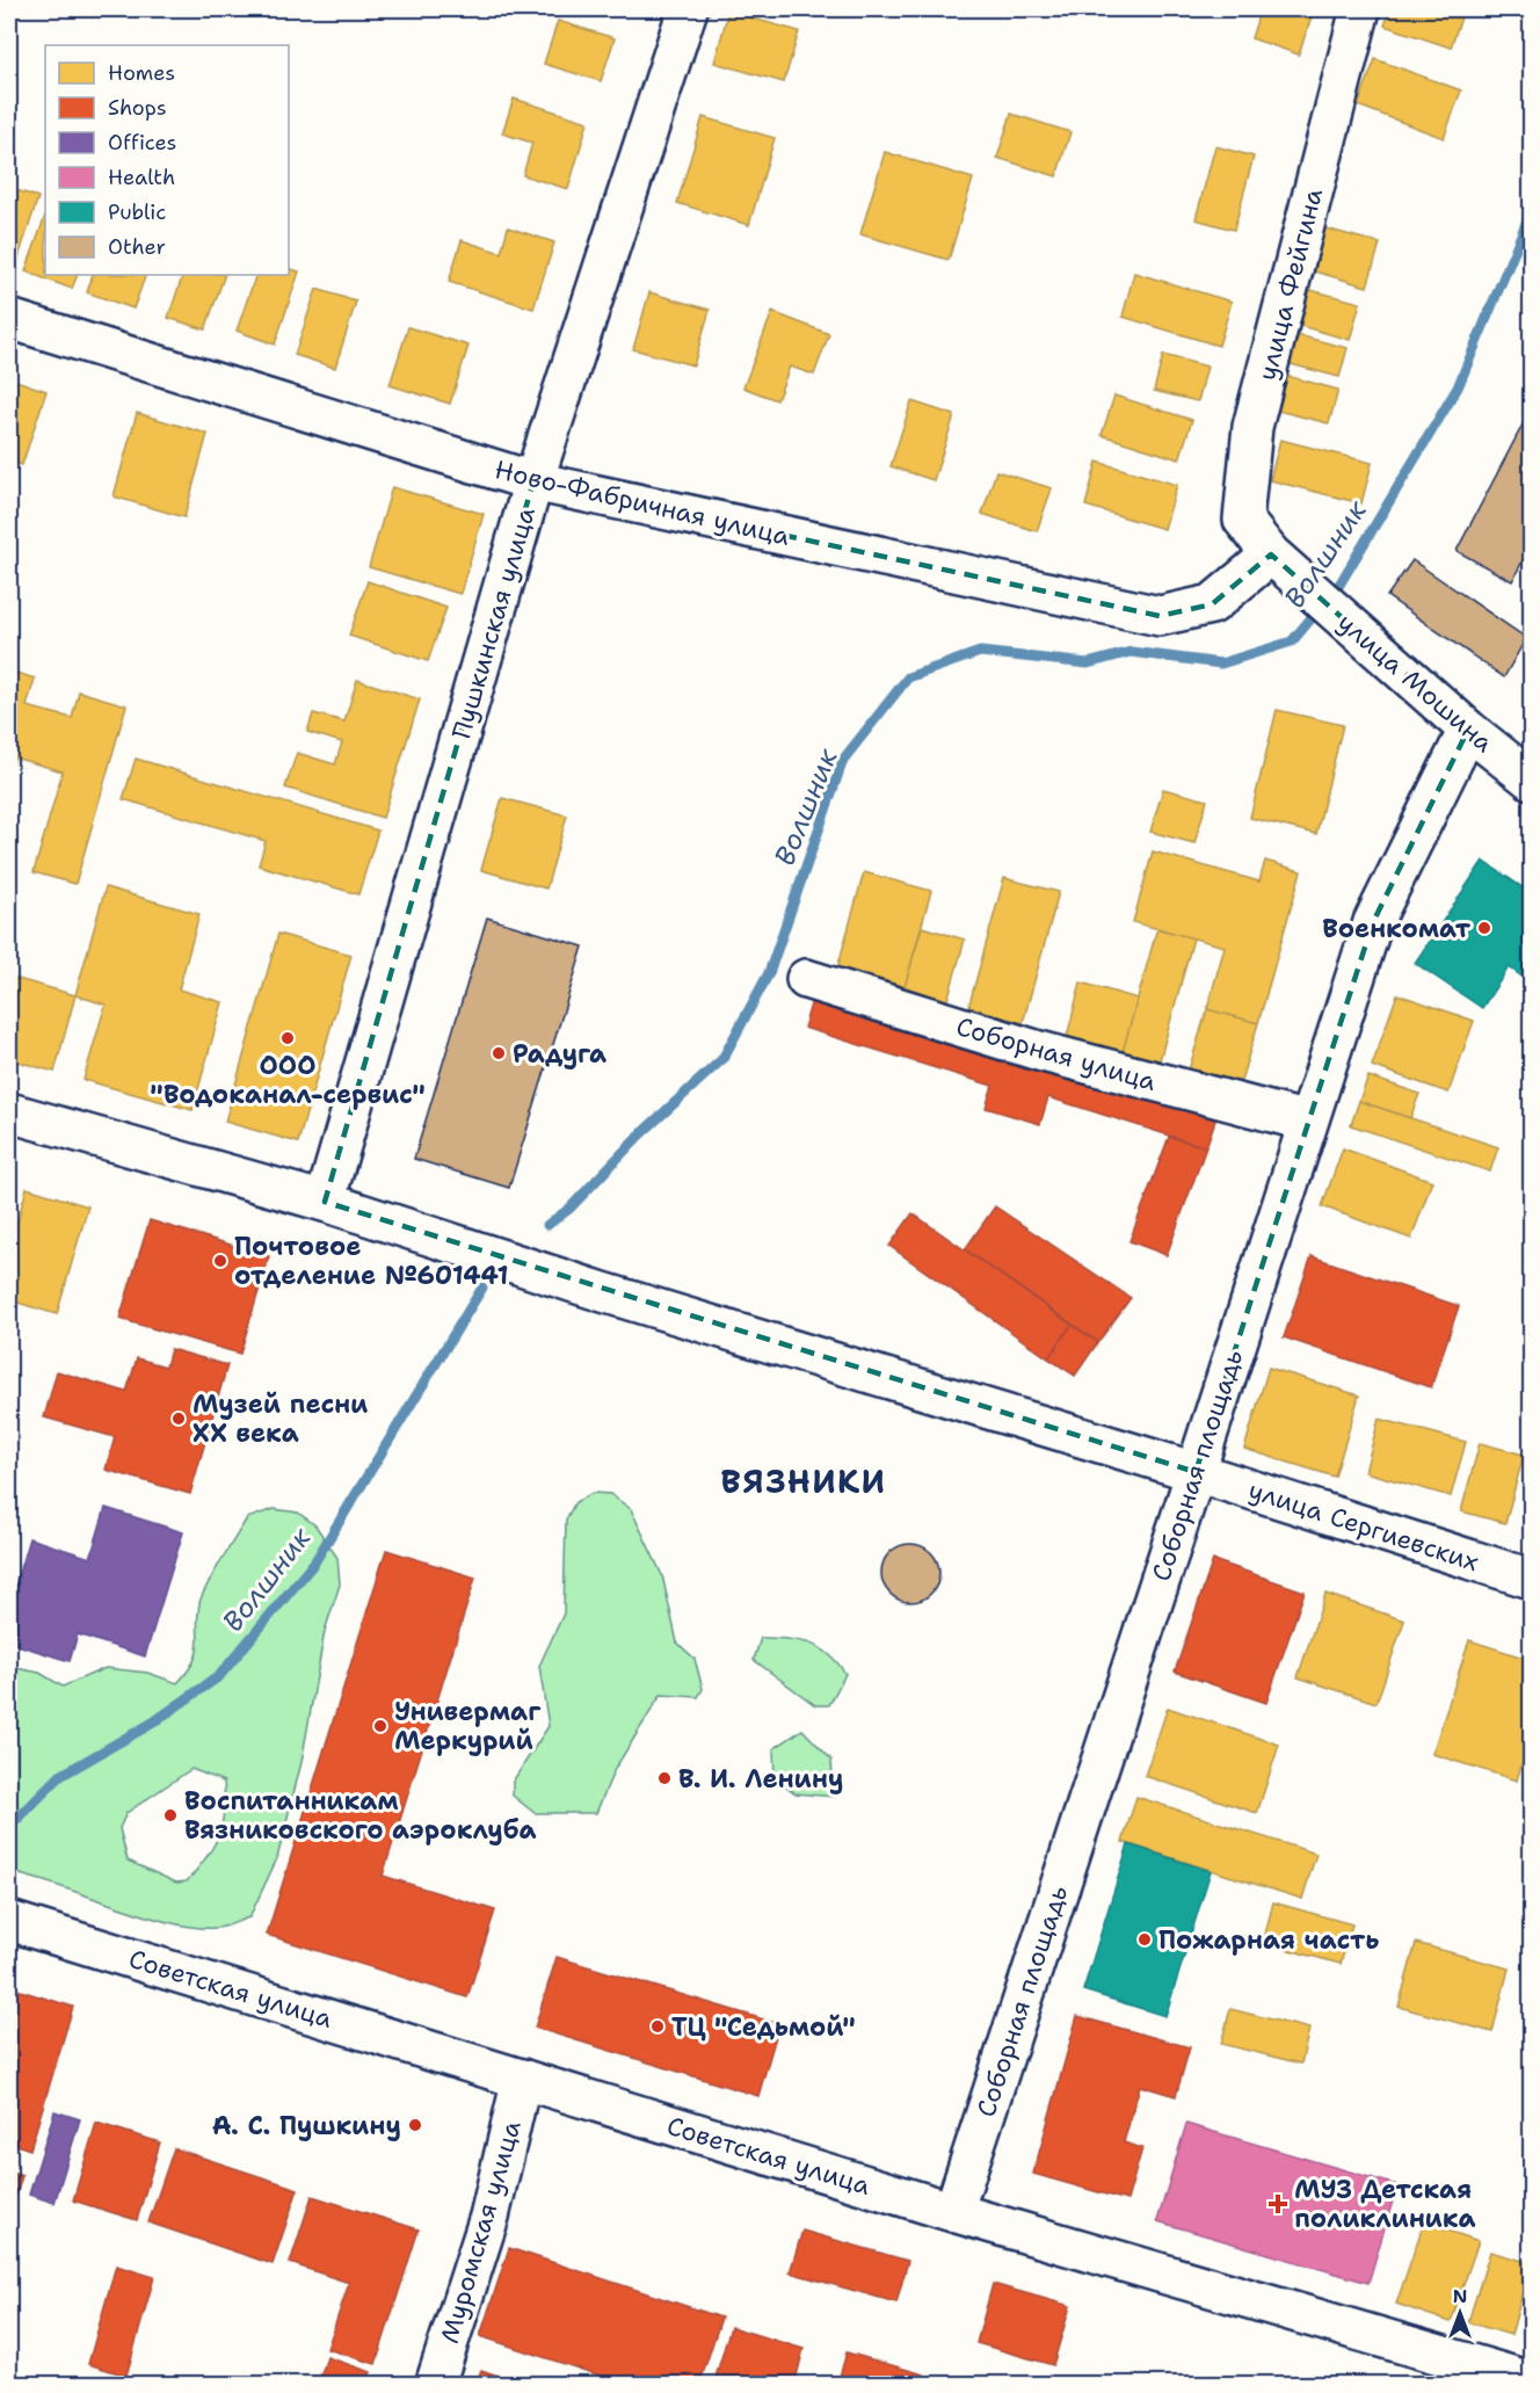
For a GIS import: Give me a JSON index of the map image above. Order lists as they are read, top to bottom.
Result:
{
  "streets": {
    "street": [
      "улица Фейгина",
      "Ново-Фабричная улица",
      "Пушкинская улица",
      "улица Мошина",
      "Соборная улица",
      "Соборная площадь",
      "улица Сергиевских",
      "Советская улица",
      "Муромская улица"
    ]
  },
  "crossings": [
    ["улица Фейгина", "Ново-Фабричная улица"],
    ["улица Фейгина", "улица Мошина"],
    ["Ново-Фабричная улица", "Пушкинская улица"],
    ["Ново-Фабричная улица", "улица Мошина"],
    ["Пушкинская улица", "улица Сергиевских"],
    ["улица Мошина", "Соборная площадь"],
    ["Соборная улица", "Соборная площадь"],
    ["Соборная площадь", "улица Сергиевских"],
    ["Соборная площадь", "Советская улица"],
    ["Советская улица", "Муромская улица"]
  ],
  "districts": ["ВЯЗНИКИ"],
  "water": ["Волшник"],
  "places": {
    "other": [
      "Военкомат",
      "ООО \"Водоканал-сервис\"",
      "Радуга",
      "Почтовое отделение №601441",
      "Музей песни XX века",
      "Универмаг Меркурий",
      "В. И. Ленину",
      "Воспитанникам Вязниковского аэроклуба",
      "Пожарная часть",
      "ТЦ \"Седьмой\"",
      "А. С. Пушкину"
    ],
    "health": ["МУЗ Детская поликлиника"]
  },
  "legend": [
    "Homes",
    "Shops",
    "Offices",
    "Health",
    "Public",
    "Other"
  ],
  "north": "top"
}
